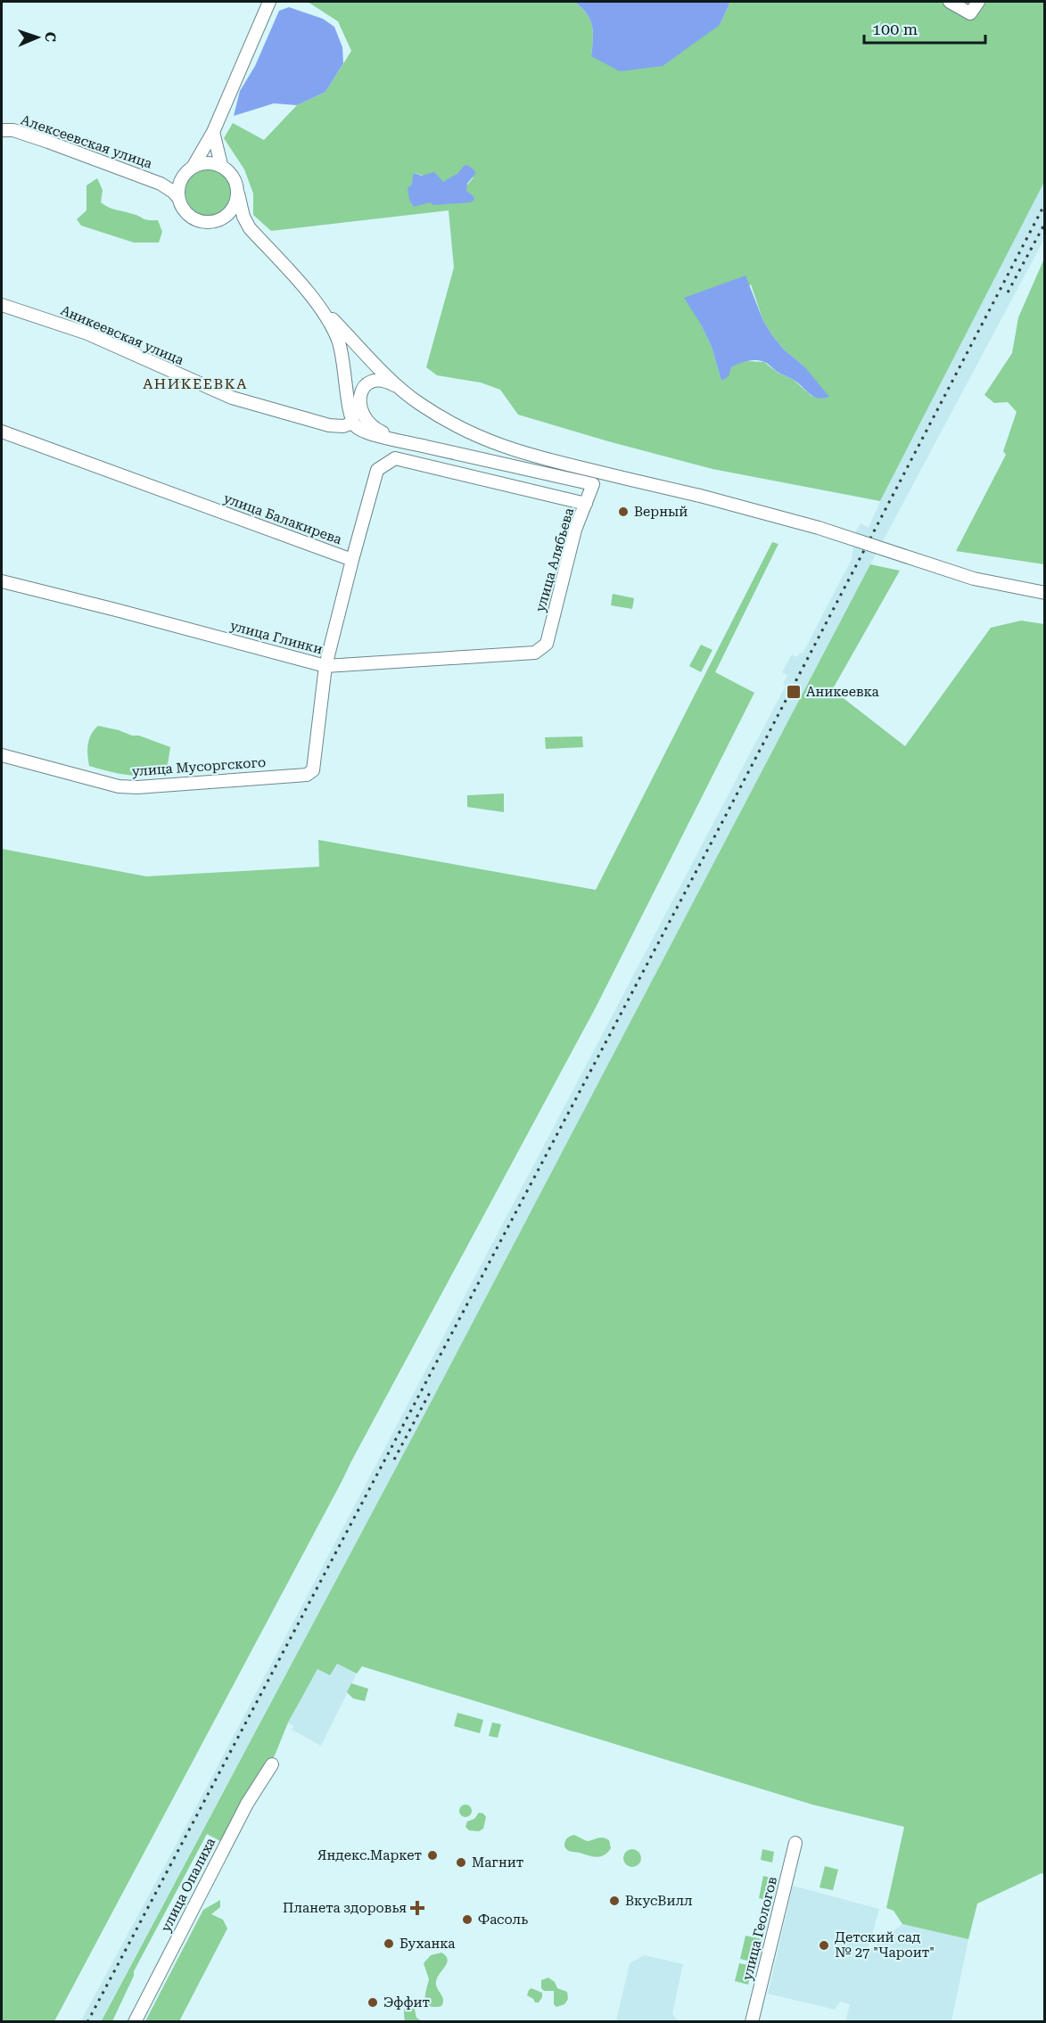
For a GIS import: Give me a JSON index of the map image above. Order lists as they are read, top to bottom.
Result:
{
  "streets": {
    "street": [
      "Алексеевская улица",
      "Аникеевская улица",
      "улица Балакирева",
      "улица Алябьева",
      "улица Глинки",
      "улица Мусоргского",
      "улица Опалиха",
      "улица Геологов"
    ]
  },
  "crossings": [
    ["улица Балакирева", "улица Алябьева"],
    ["улица Алябьева", "улица Глинки"],
    ["улица Глинки", "улица Мусоргского"]
  ],
  "districts": ["АНИКЕЕВКА"],
  "places": {
    "other": [
      "Верный",
      "Яндекс.Маркет",
      "Магнит",
      "ВкусВилл",
      "Фасоль",
      "Буханка",
      "Детский сад № 27 \"Чароит\"",
      "Эффит"
    ],
    "transit": ["Аникеевка"],
    "health": ["Планета здоровья"]
  },
  "scale_bar": "100 m",
  "north": "right"
}
